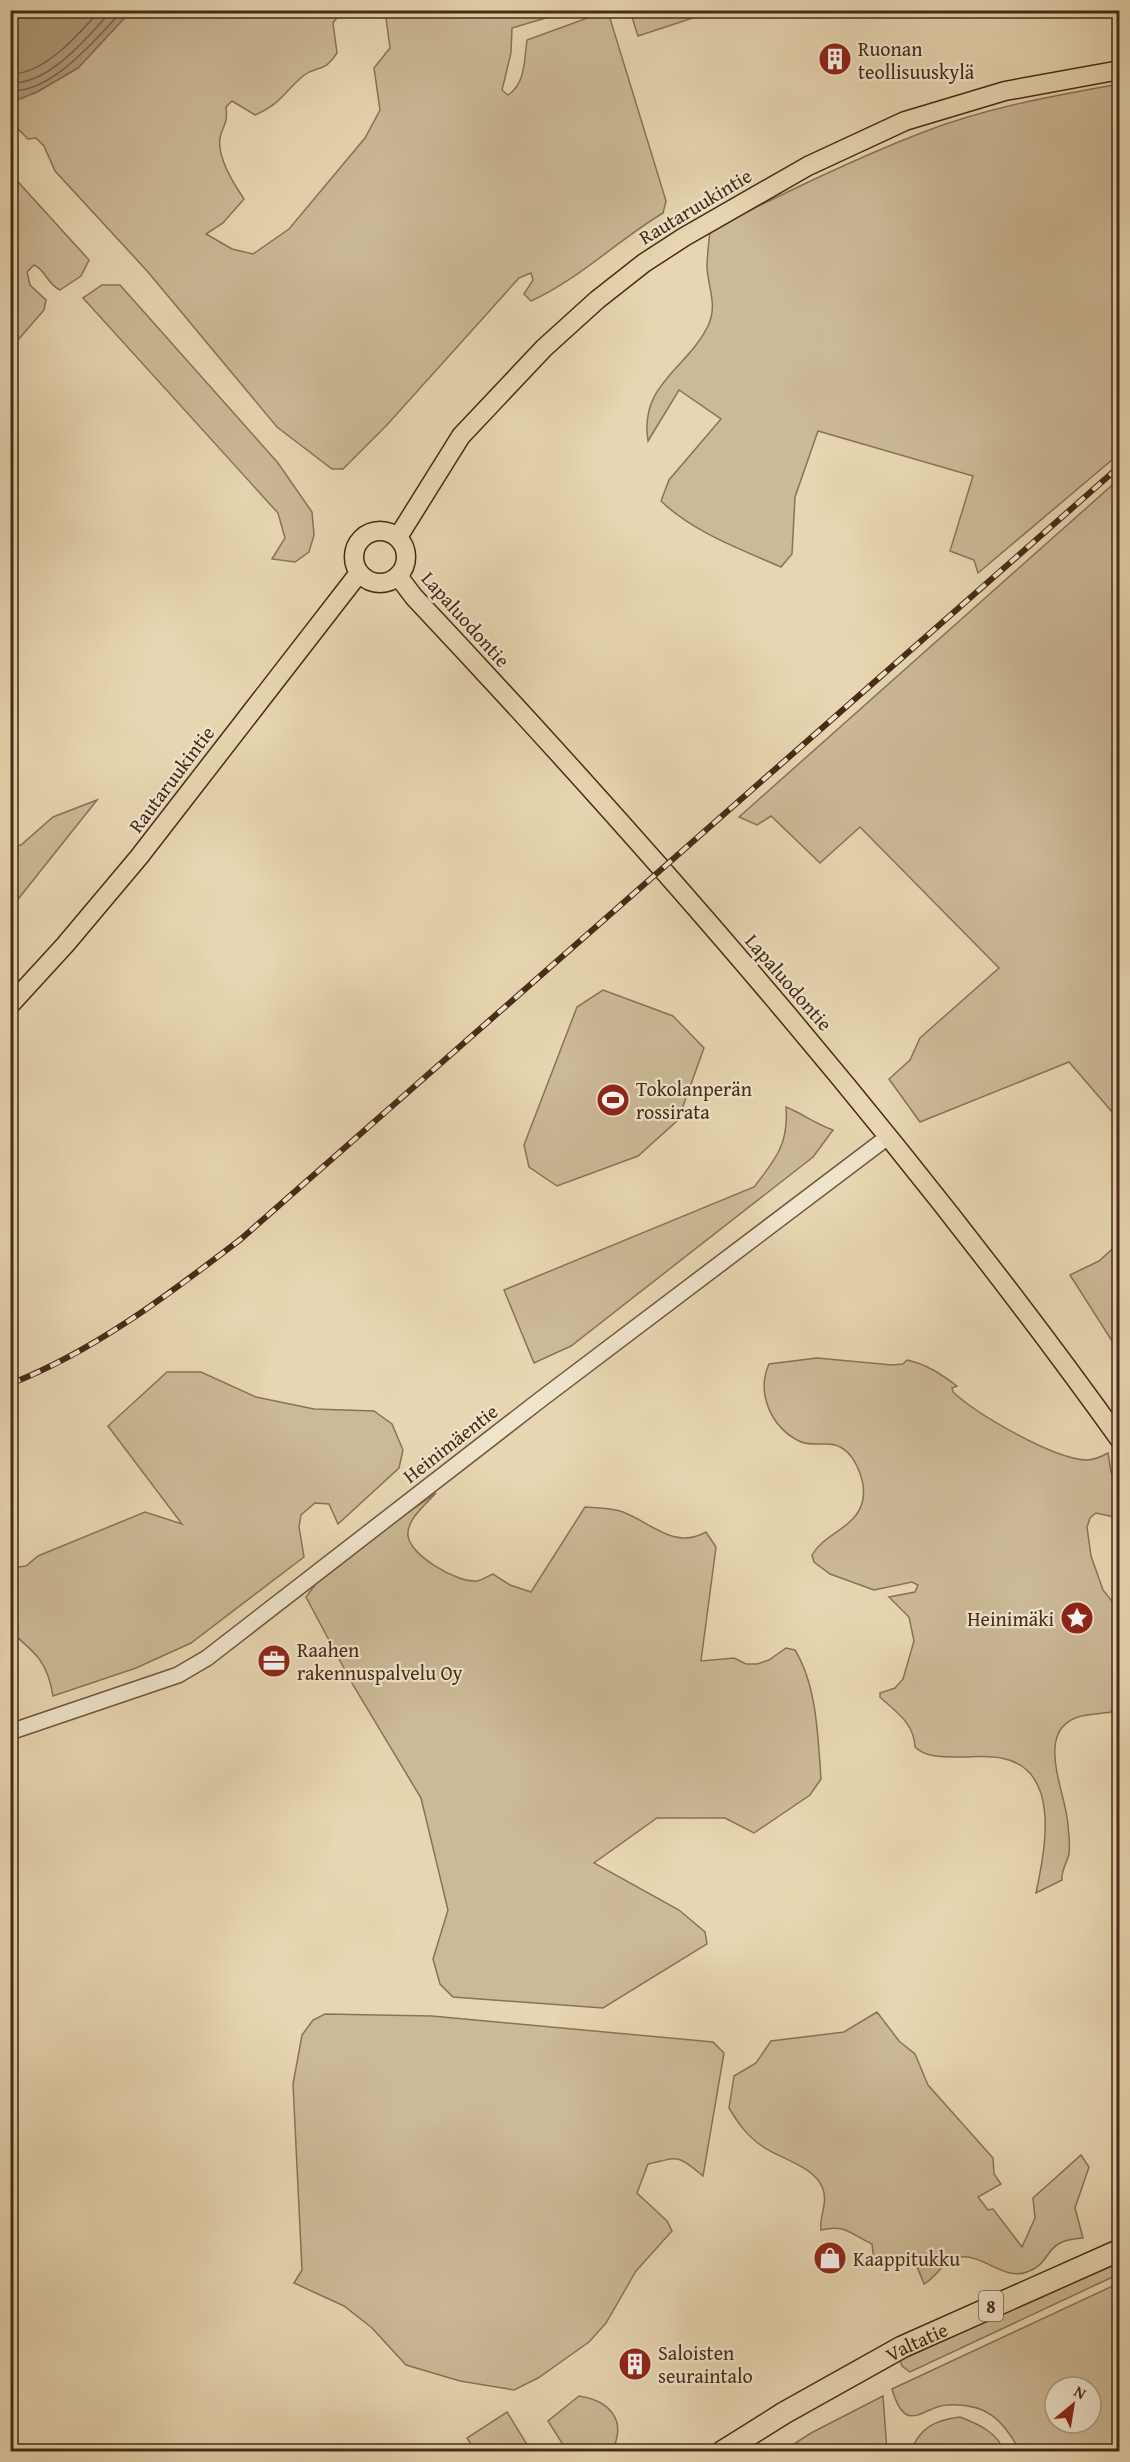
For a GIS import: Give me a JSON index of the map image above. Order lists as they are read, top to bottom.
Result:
{
  "streets": {
    "highway": ["8", "Valtatie"],
    "main road": ["Rautaruukintie", "Lapaluodontie"],
    "street": ["Heinimäentie"]
  },
  "crossings": [
    ["Rautaruukintie", "Lapaluodontie"],
    ["Lapaluodontie", "Heinimäentie"]
  ],
  "places": {
    "building": ["Ruonan teollisuuskylä", "Saloisten seuraintalo"],
    "sports": ["Tokolanperän rossirata"],
    "place": ["Heinimäki"],
    "office": ["Raahen rakennuspalvelu Oy"],
    "shop": ["Kaappitukku"]
  },
  "north": "top right"
}
